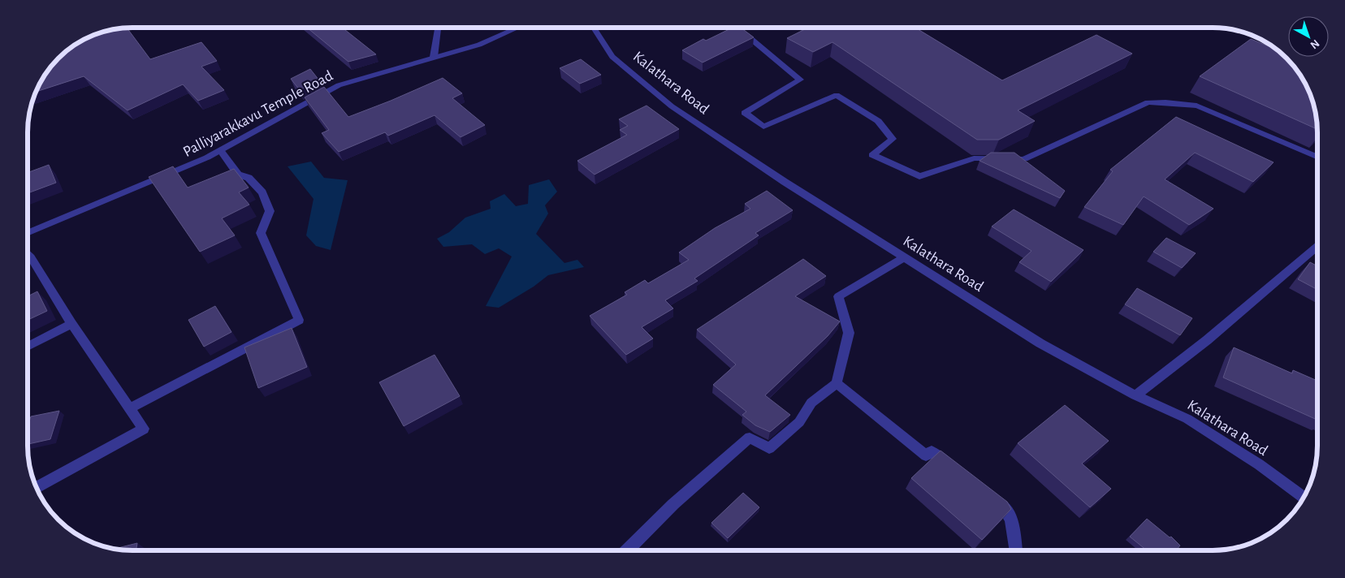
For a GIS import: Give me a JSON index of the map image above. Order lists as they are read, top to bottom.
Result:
{
  "streets": {
    "street": ["Kalathara Road", "Palliyarakkavu Temple Road"]
  },
  "north": "bottom right"
}
